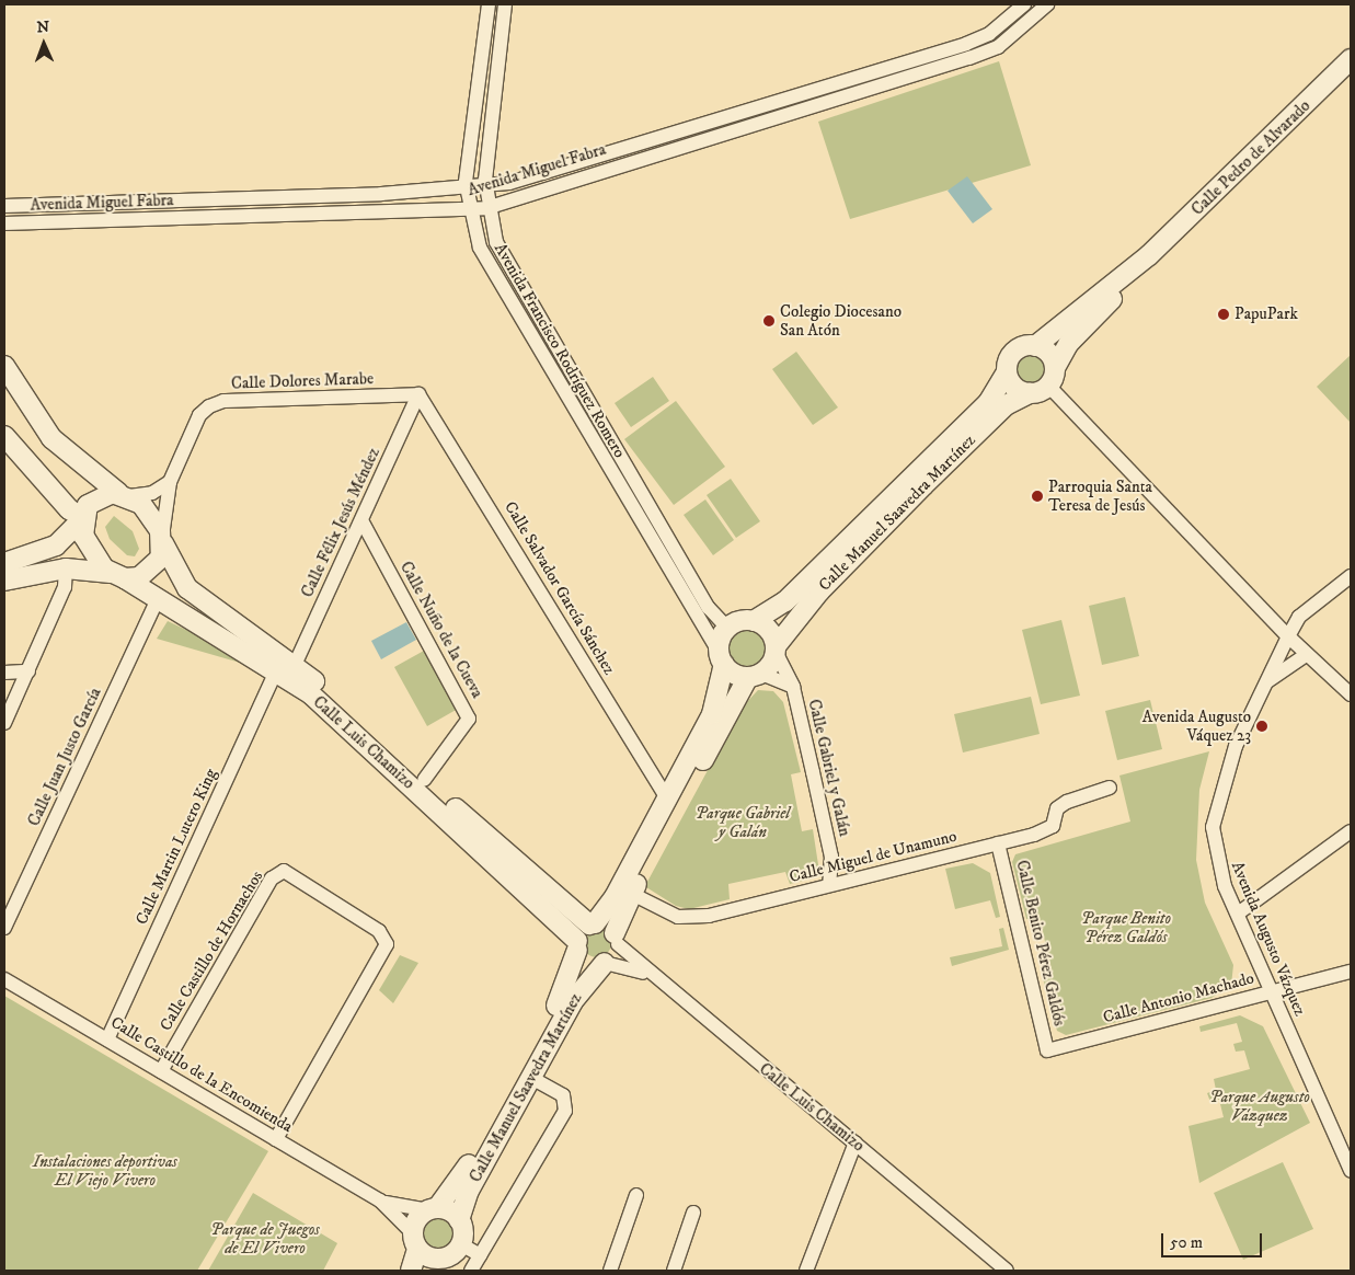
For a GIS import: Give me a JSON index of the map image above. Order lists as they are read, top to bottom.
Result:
{
  "streets": {
    "main road": ["Calle Pedro de Alvarado", "Calle Manuel Saavedra Martínez", "Calle Luis Chamizo"],
    "street": [
      "Avenida Miguel Fabra",
      "Avenida Francisco Rodríguez Romero",
      "Calle Dolores Marabe",
      "Calle Félix Jesús Méndez",
      "Calle Salvador García Sánchez",
      "Calle Nuño de la Cueva",
      "Calle Juan Justo García",
      "Calle Gabriel y Galán",
      "Calle Martin Lutero King",
      "Calle Miguel de Unamuno",
      "Avenida Augusto Vázquez",
      "Calle Benito Pérez Galdós",
      "Calle Castillo de Hornachos",
      "Calle Antonio Machado",
      "Calle Castillo de la Encomienda"
    ]
  },
  "crossings": [
    ["Calle Pedro de Alvarado", "Calle Manuel Saavedra Martínez"],
    ["Avenida Miguel Fabra", "Avenida Francisco Rodríguez Romero"],
    ["Avenida Francisco Rodríguez Romero", "Calle Manuel Saavedra Martínez"],
    ["Avenida Francisco Rodríguez Romero", "Calle Gabriel y Galán"],
    ["Calle Dolores Marabe", "Calle Félix Jesús Méndez"],
    ["Calle Dolores Marabe", "Calle Salvador García Sánchez"],
    ["Calle Dolores Marabe", "Calle Luis Chamizo"],
    ["Calle Manuel Saavedra Martínez", "Calle Luis Chamizo"],
    ["Calle Manuel Saavedra Martínez", "Calle Gabriel y Galán"],
    ["Calle Manuel Saavedra Martínez", "Calle Castillo de la Encomienda"],
    ["Calle Félix Jesús Méndez", "Calle Salvador García Sánchez"],
    ["Calle Félix Jesús Méndez", "Calle Nuño de la Cueva"],
    ["Calle Félix Jesús Méndez", "Calle Luis Chamizo"],
    ["Calle Félix Jesús Méndez", "Calle Martin Lutero King"],
    ["Calle Nuño de la Cueva", "Calle Luis Chamizo"],
    ["Calle Luis Chamizo", "Calle Juan Justo García"],
    ["Calle Luis Chamizo", "Calle Martin Lutero King"],
    ["Calle Gabriel y Galán", "Calle Miguel de Unamuno"],
    ["Calle Martin Lutero King", "Calle Castillo de la Encomienda"],
    ["Calle Miguel de Unamuno", "Calle Benito Pérez Galdós"],
    ["Avenida Augusto Vázquez", "Calle Antonio Machado"],
    ["Calle Benito Pérez Galdós", "Calle Antonio Machado"],
    ["Calle Castillo de Hornachos", "Calle Castillo de la Encomienda"]
  ],
  "parks": [
    "Parque Gabriel y Galán",
    "Parque Benito Pérez Galdós",
    "Parque Augusto Vázquez",
    "Instalaciones deportivas El Viejo Vivero",
    "Parque de Juegos de El Vivero"
  ],
  "places": [
    "PapuPark",
    "Colegio Diocesano San Atón",
    "Parroquia Santa Teresa de Jesús",
    "Avenida Augusto Váquez 23"
  ],
  "scale_bar": "50 m",
  "north": "top"
}
